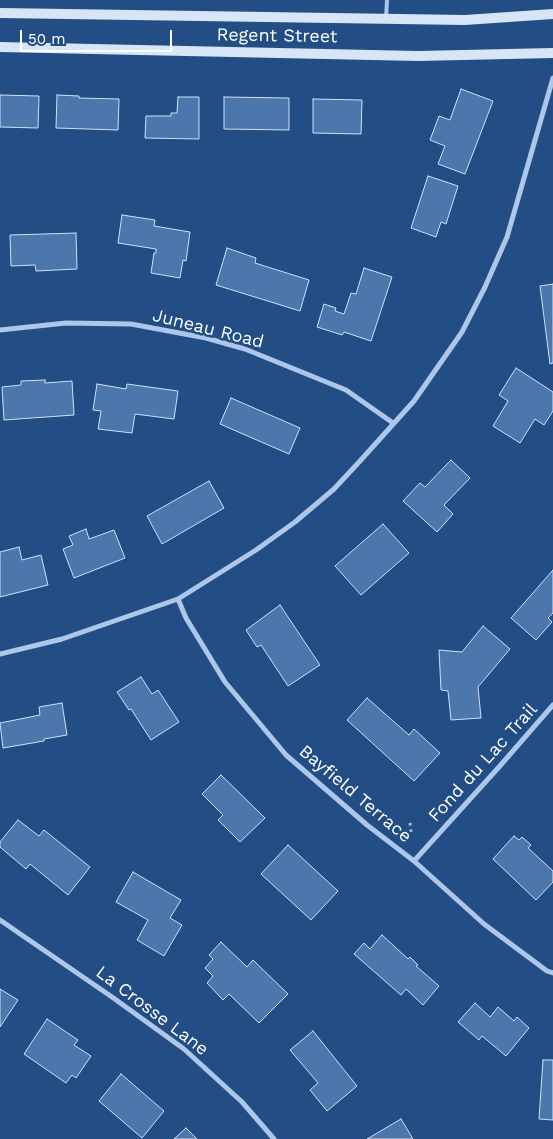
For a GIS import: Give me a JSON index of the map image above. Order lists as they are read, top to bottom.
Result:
{
  "streets": {
    "street": [
      "Regent Street",
      "Juneau Road",
      "Fond du Lac Trail",
      "Bayfield Terrace",
      "La Crosse Lane"
    ]
  },
  "crossings": [
    ["Fond du Lac Trail", "Bayfield Terrace"]
  ],
  "scale_bar": "50 m"
}
